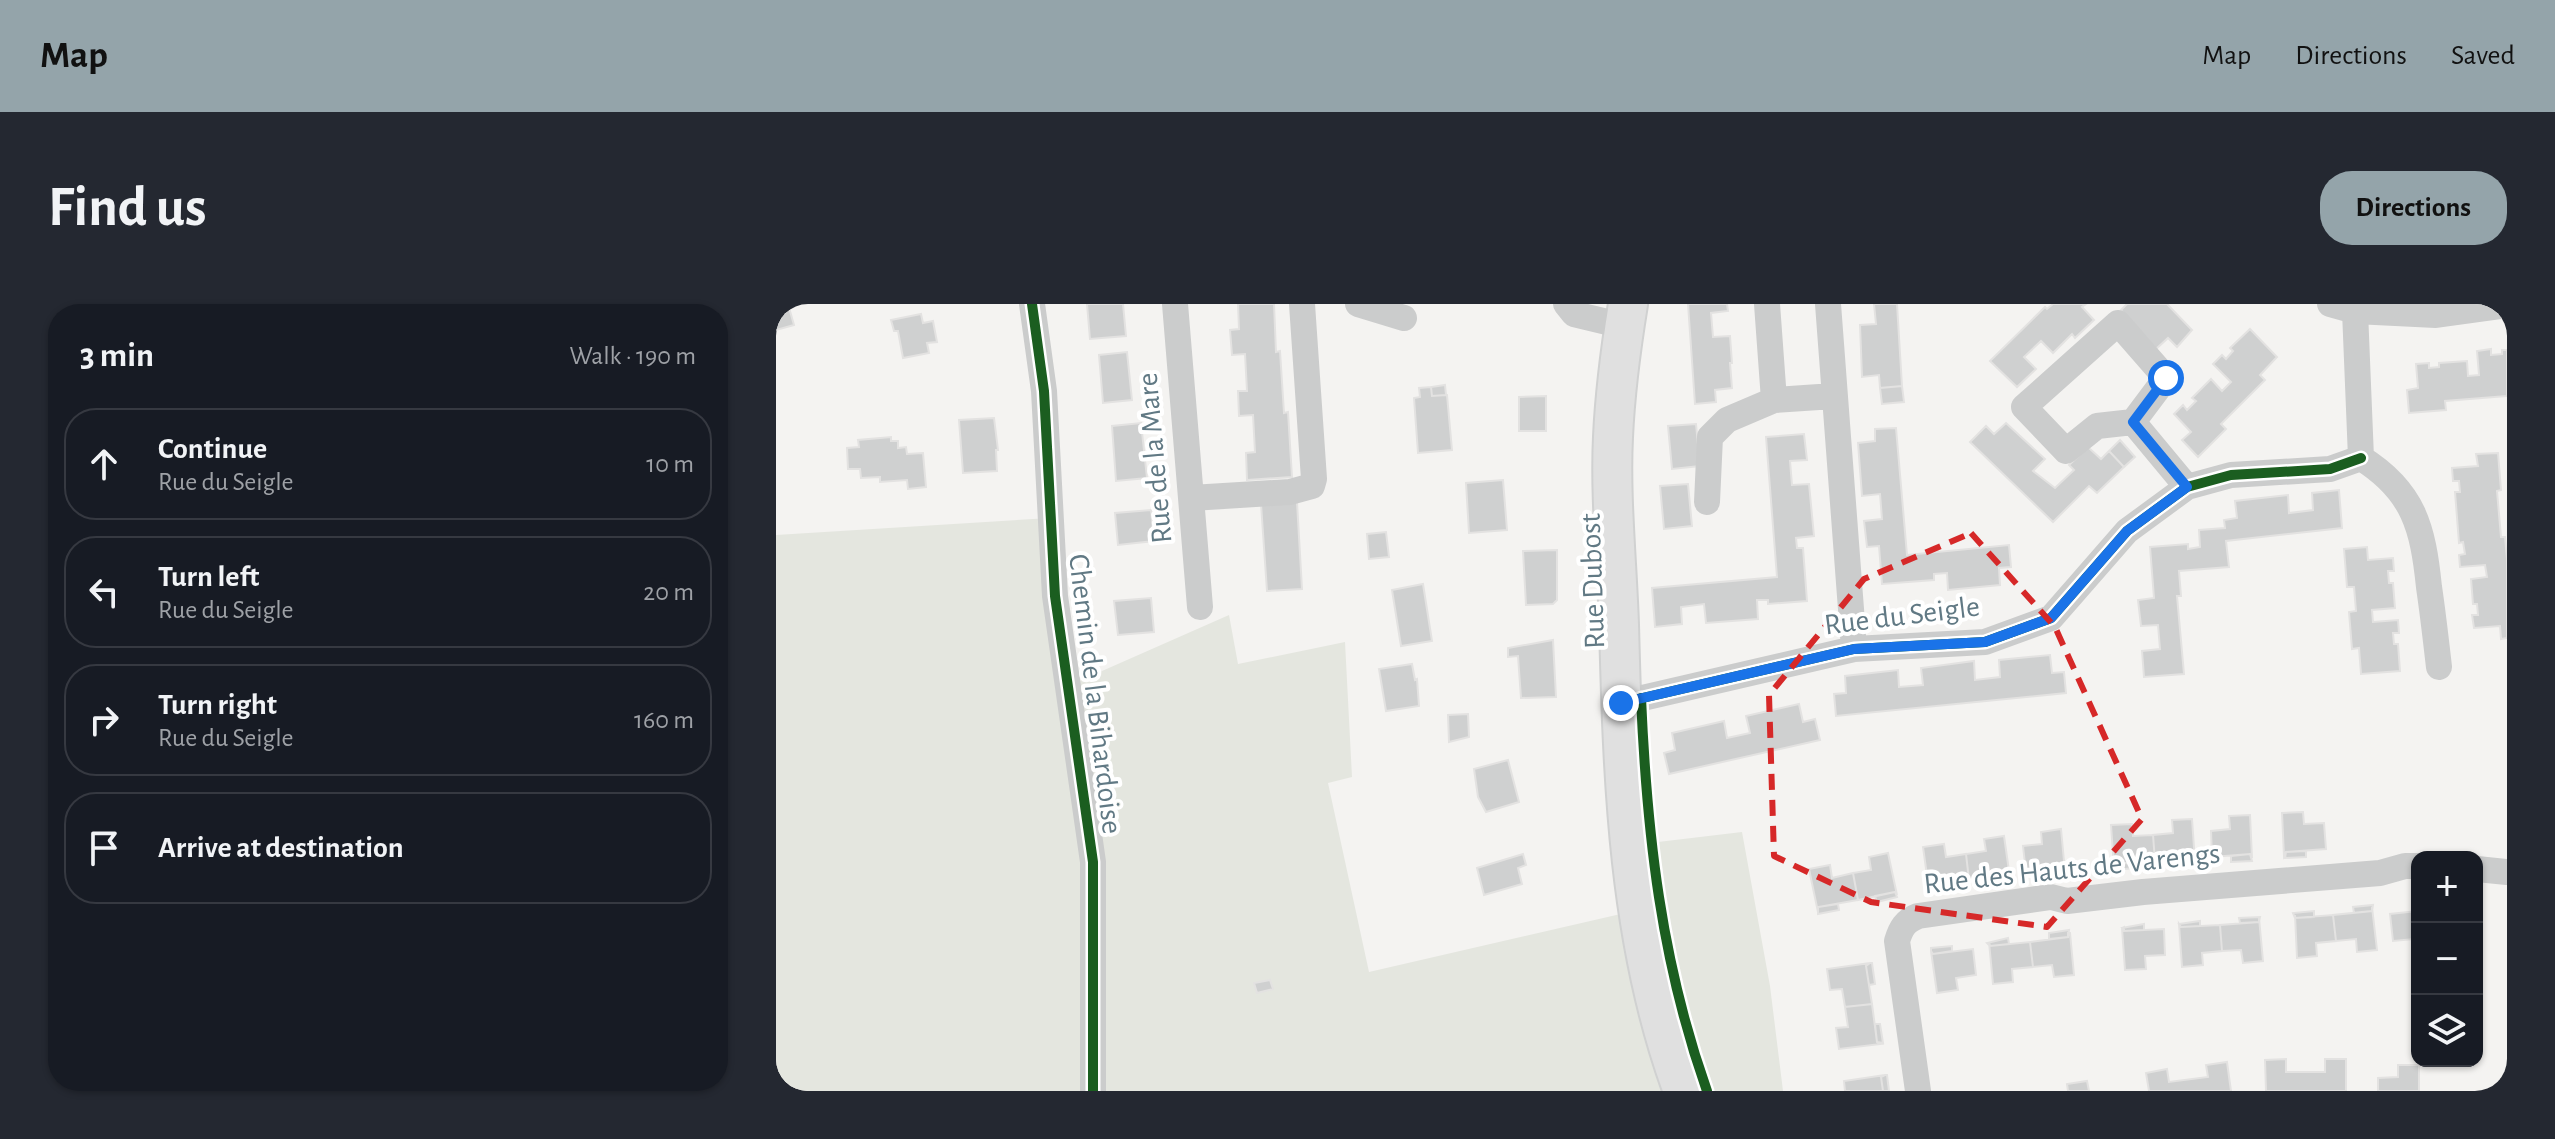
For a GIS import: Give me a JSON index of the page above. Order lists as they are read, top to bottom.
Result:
{
  "streets": {
    "main road": ["Rue Dubost"],
    "street": [
      "Rue de la Mare",
      "Rue du Seigle",
      "Chemin de la Bihardoise",
      "Rue des Hauts de Varengs"
    ]
  },
  "crossings": [
    ["Rue Dubost", "Rue du Seigle"]
  ],
  "page": {
    "header": "Map",
    "nav": ["Map", "Directions", "Saved"],
    "buttons": "Directions",
    "title": "Find us",
    "heading": ["3 min", "Walk · 190 m"],
    "list": [
      ["Continue", "Rue du Seigle", "10 m"],
      ["Turn left", "Rue du Seigle", "20 m"],
      ["Turn right", "Rue du Seigle", "160 m"],
      "Arrive at destination"
    ],
    "map_buttons": ["+", "−"]
  }
}
